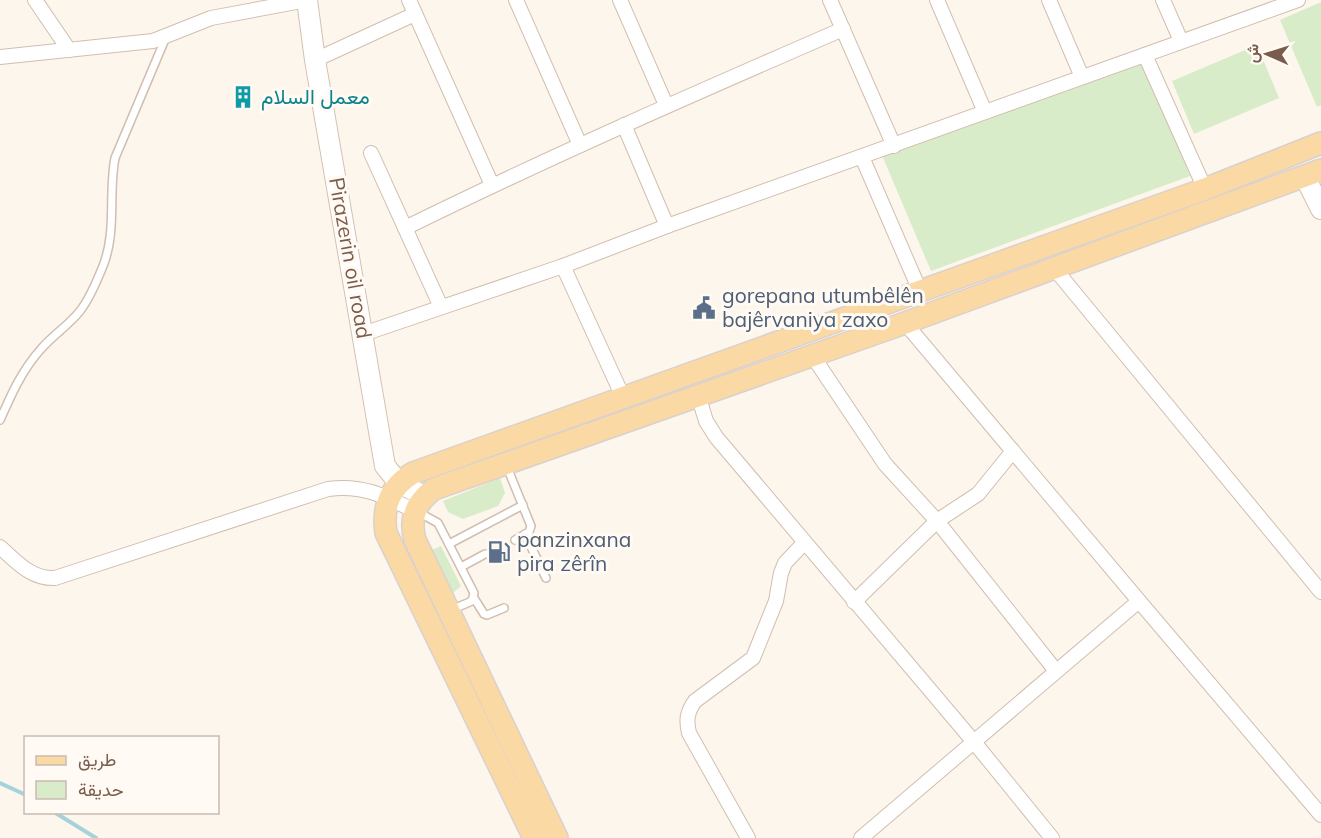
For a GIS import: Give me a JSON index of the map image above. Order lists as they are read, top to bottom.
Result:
{
  "streets": {
    "main road": ["Pirazerin oil road"]
  },
  "places": {
    "building": ["معمل السلام"],
    "public building": ["gorepana utumbêlên bajêrvaniya zaxo"],
    "fuel station": ["panzinxana pira zêrîn"]
  },
  "legend": ["طريق", "حديقة"],
  "north": "left"
}
